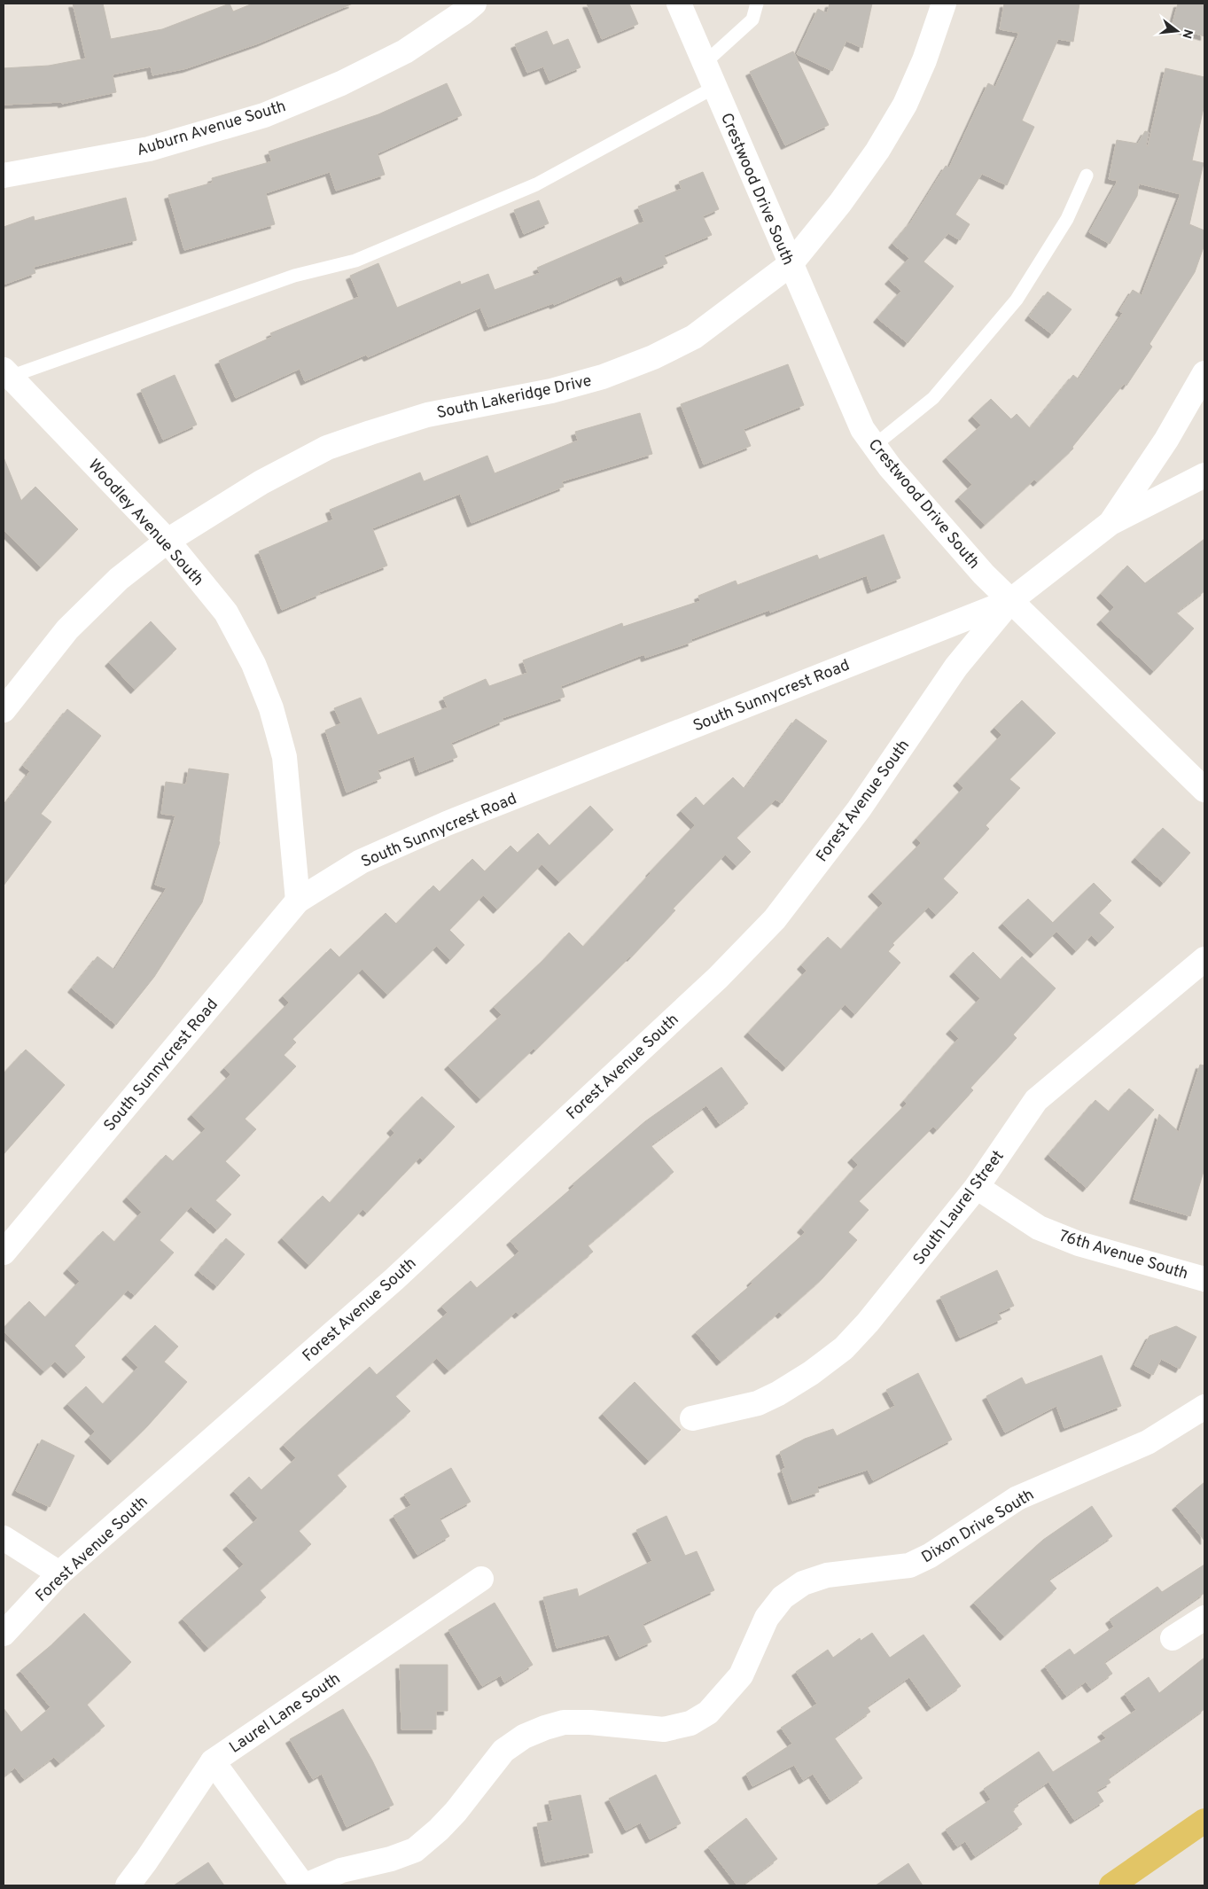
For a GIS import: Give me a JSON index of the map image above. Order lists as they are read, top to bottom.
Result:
{
  "streets": {
    "street": [
      "Auburn Avenue South",
      "Crestwood Drive South",
      "South Lakeridge Drive",
      "Woodley Avenue South",
      "South Sunnycrest Road",
      "Forest Avenue South",
      "South Laurel Street",
      "76th Avenue South",
      "Dixon Drive South",
      "Laurel Lane South"
    ]
  },
  "crossings": [
    ["Crestwood Drive South", "South Lakeridge Drive"],
    ["Crestwood Drive South", "South Sunnycrest Road"],
    ["Crestwood Drive South", "Forest Avenue South"],
    ["South Lakeridge Drive", "Woodley Avenue South"],
    ["Woodley Avenue South", "South Sunnycrest Road"],
    ["South Sunnycrest Road", "Forest Avenue South"],
    ["South Laurel Street", "76th Avenue South"]
  ],
  "north": "right"
}
